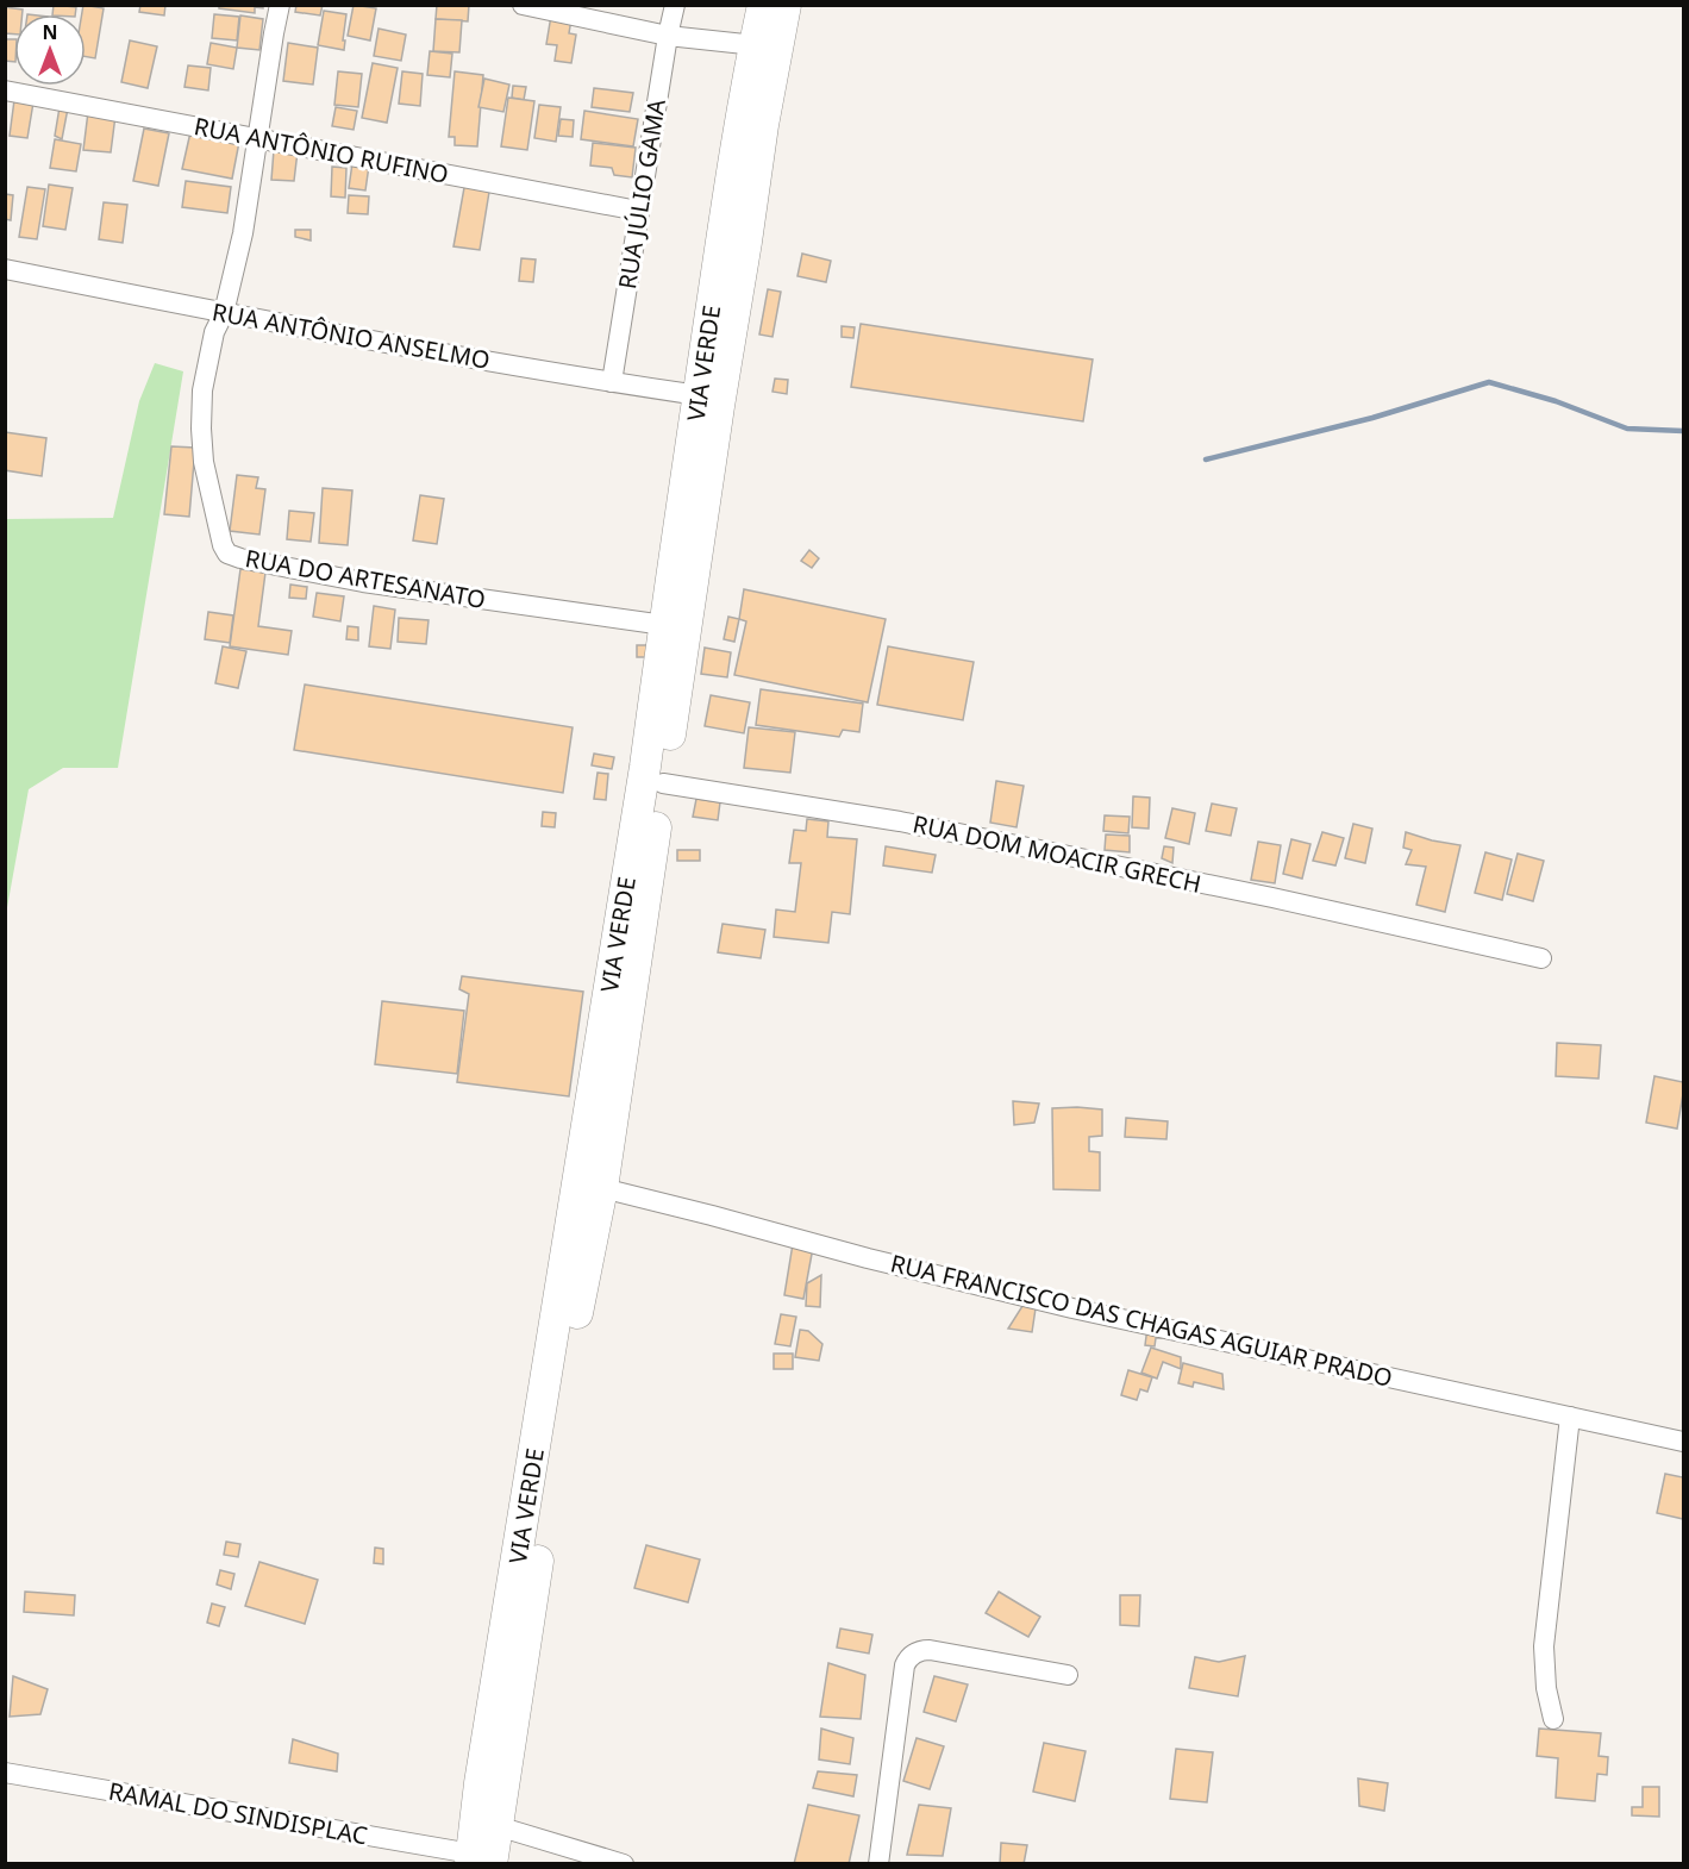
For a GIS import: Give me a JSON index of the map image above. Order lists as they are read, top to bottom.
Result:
{
  "streets": {
    "main road": ["VIA VERDE"],
    "street": [
      "RUA ANTÔNIO RUFINO",
      "RUA JÚLIO GAMA",
      "RUA ANTÔNIO ANSELMO",
      "RUA DO ARTESANATO",
      "RUA DOM MOACIR GRECH",
      "RUA FRANCISCO DAS CHAGAS AGUIAR PRADO",
      "RAMAL DO SINDISPLAC"
    ]
  },
  "crossings": [
    ["RUA ANTÔNIO RUFINO", "RUA JÚLIO GAMA"],
    ["RUA JÚLIO GAMA", "RUA ANTÔNIO ANSELMO"],
    ["RUA ANTÔNIO ANSELMO", "VIA VERDE"],
    ["RUA ANTÔNIO ANSELMO", "RUA DO ARTESANATO"],
    ["VIA VERDE", "RUA DO ARTESANATO"],
    ["VIA VERDE", "RUA DOM MOACIR GRECH"],
    ["VIA VERDE", "RUA FRANCISCO DAS CHAGAS AGUIAR PRADO"],
    ["VIA VERDE", "RAMAL DO SINDISPLAC"]
  ],
  "north": "top"
}
